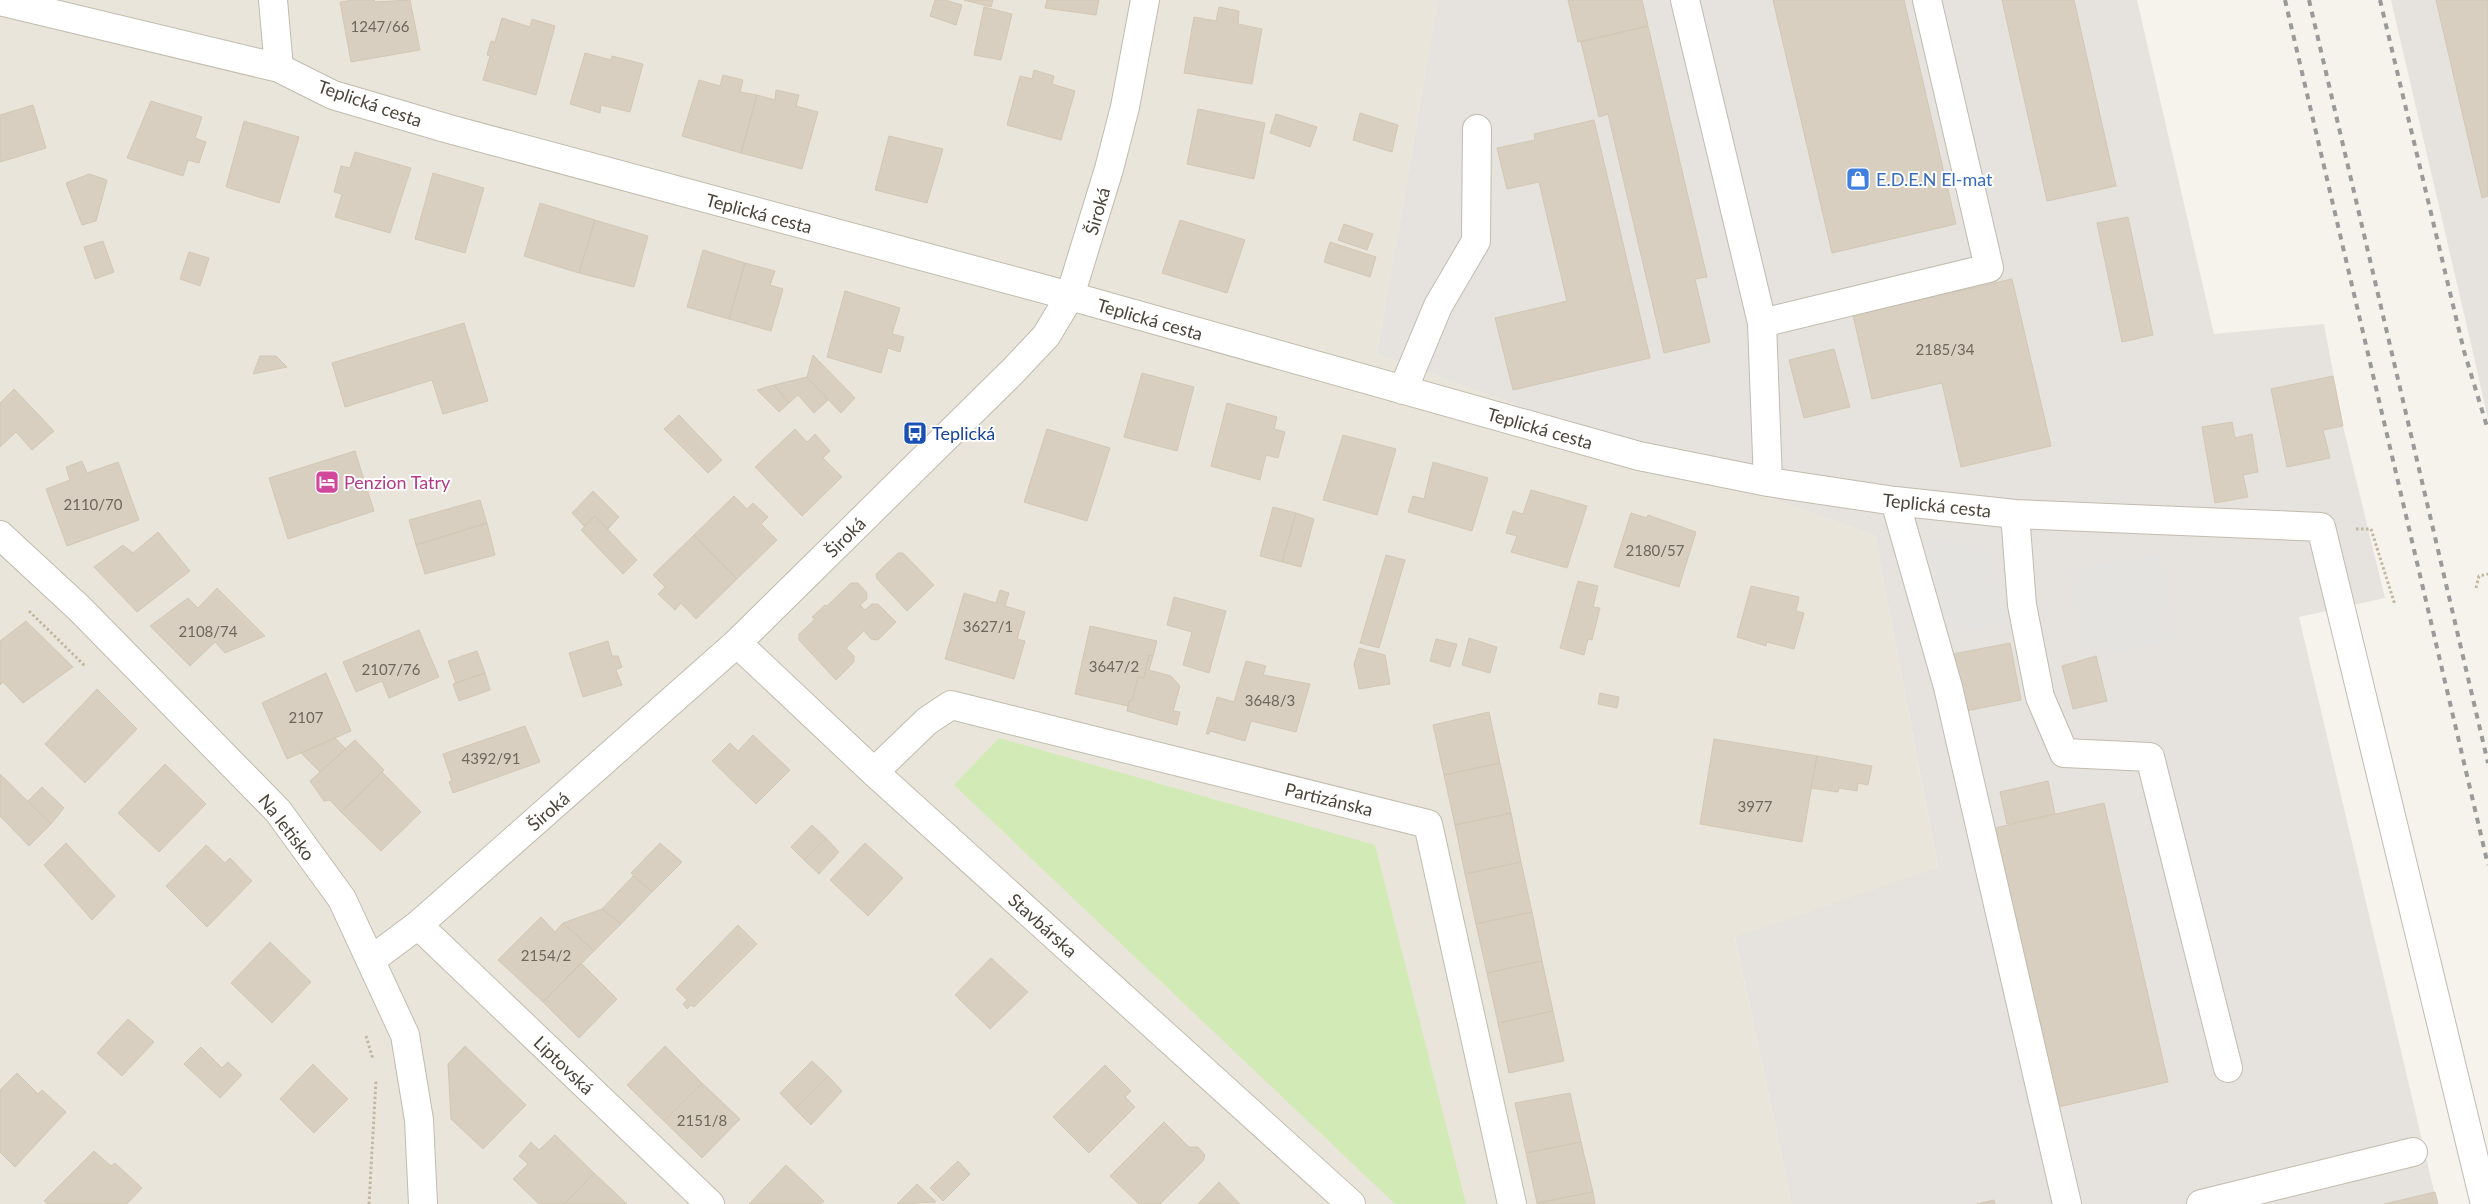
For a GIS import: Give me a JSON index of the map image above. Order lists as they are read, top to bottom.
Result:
{
  "streets": {
    "street": [
      "Teplická cesta",
      "Široká",
      "Partizánska",
      "Na letisko",
      "Stavbárska",
      "Liptovská"
    ]
  },
  "crossings": [
    ["Teplická cesta", "Široká"],
    ["Široká", "Na letisko"],
    ["Široká", "Stavbárska"],
    ["Široká", "Liptovská"],
    ["Partizánska", "Stavbárska"]
  ],
  "places": {
    "shop": ["E.D.E.N El-mat"],
    "bus stop": ["Teplická"],
    "hotel": ["Penzion Tatry"]
  },
  "house_numbers": [
    "1247/66",
    "2185/34",
    "2110/70",
    "2180/57",
    "3627/1",
    "2108/74",
    "3647/2",
    "2107/76",
    "3648/3",
    "2107",
    "4392/91",
    "3977",
    "2154/2",
    "2151/8"
  ]
}
